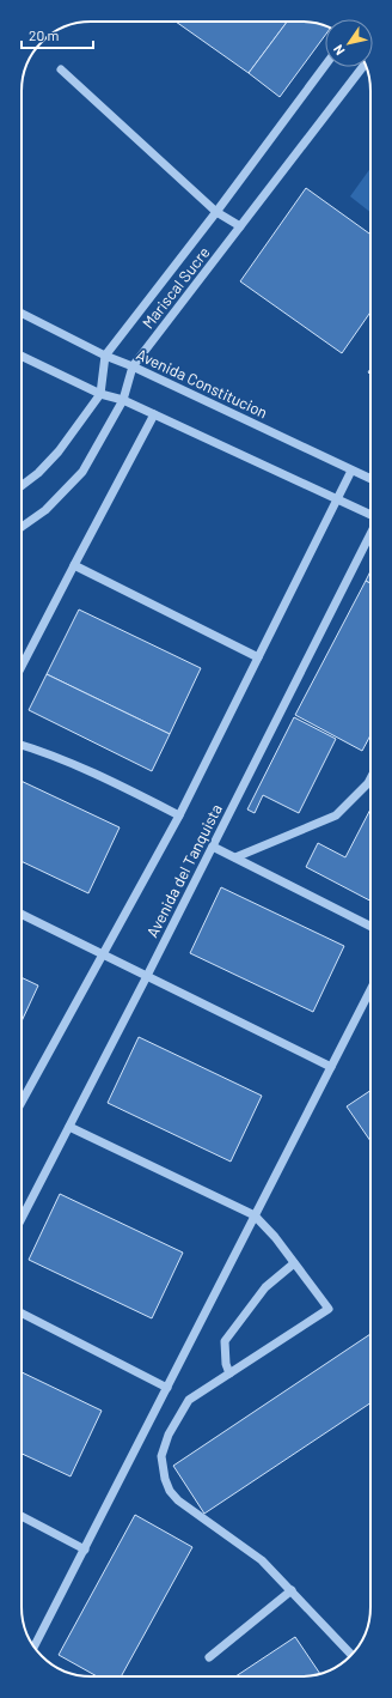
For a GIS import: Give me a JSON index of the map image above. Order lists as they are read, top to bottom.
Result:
{
  "streets": {
    "lane": ["Mariscal Sucre", "Avenida Constitucion", "Avenida del Tanquista"]
  },
  "crossings": [
    ["Mariscal Sucre", "Avenida Constitucion"],
    ["Avenida Constitucion", "Avenida del Tanquista"]
  ],
  "scale_bar": "20 m",
  "north": "bottom left"
}
